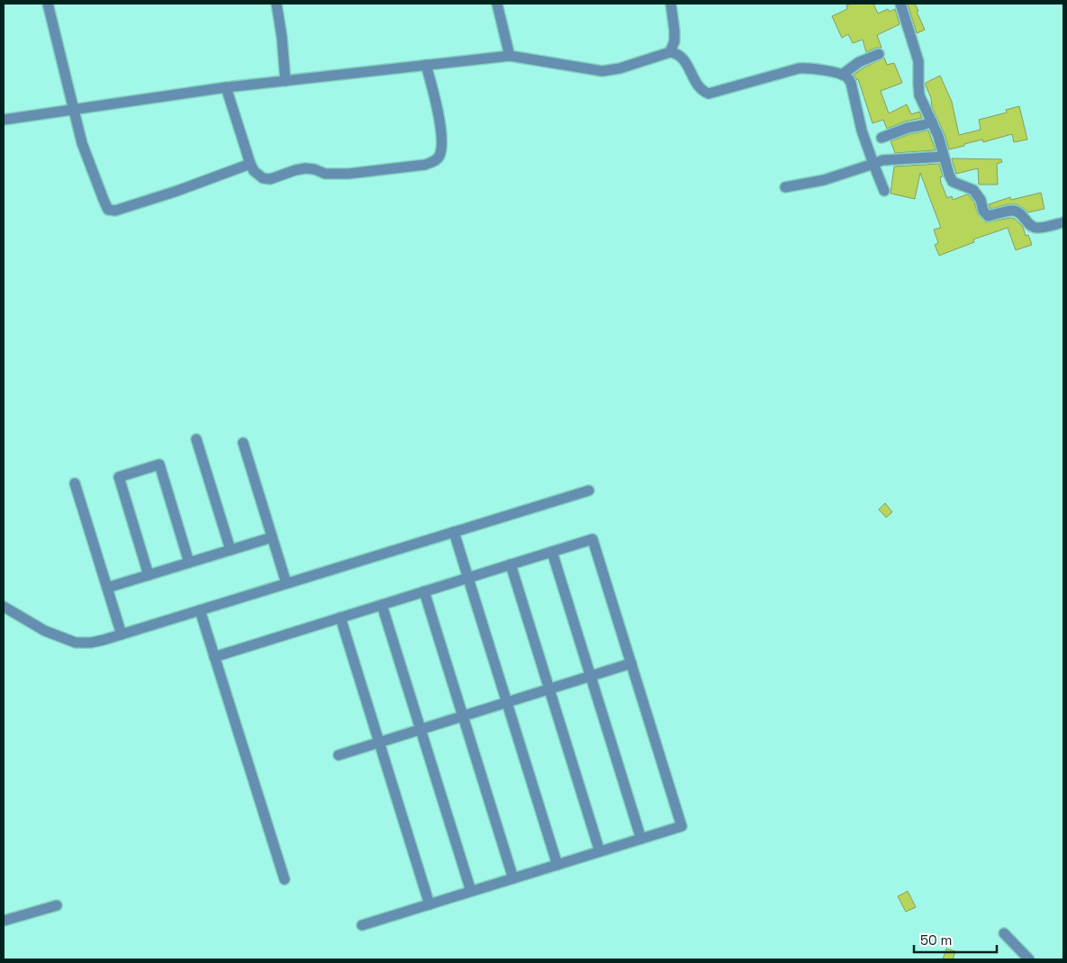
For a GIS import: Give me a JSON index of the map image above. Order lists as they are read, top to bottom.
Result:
{
  "scale_bar": "50 m"
}
